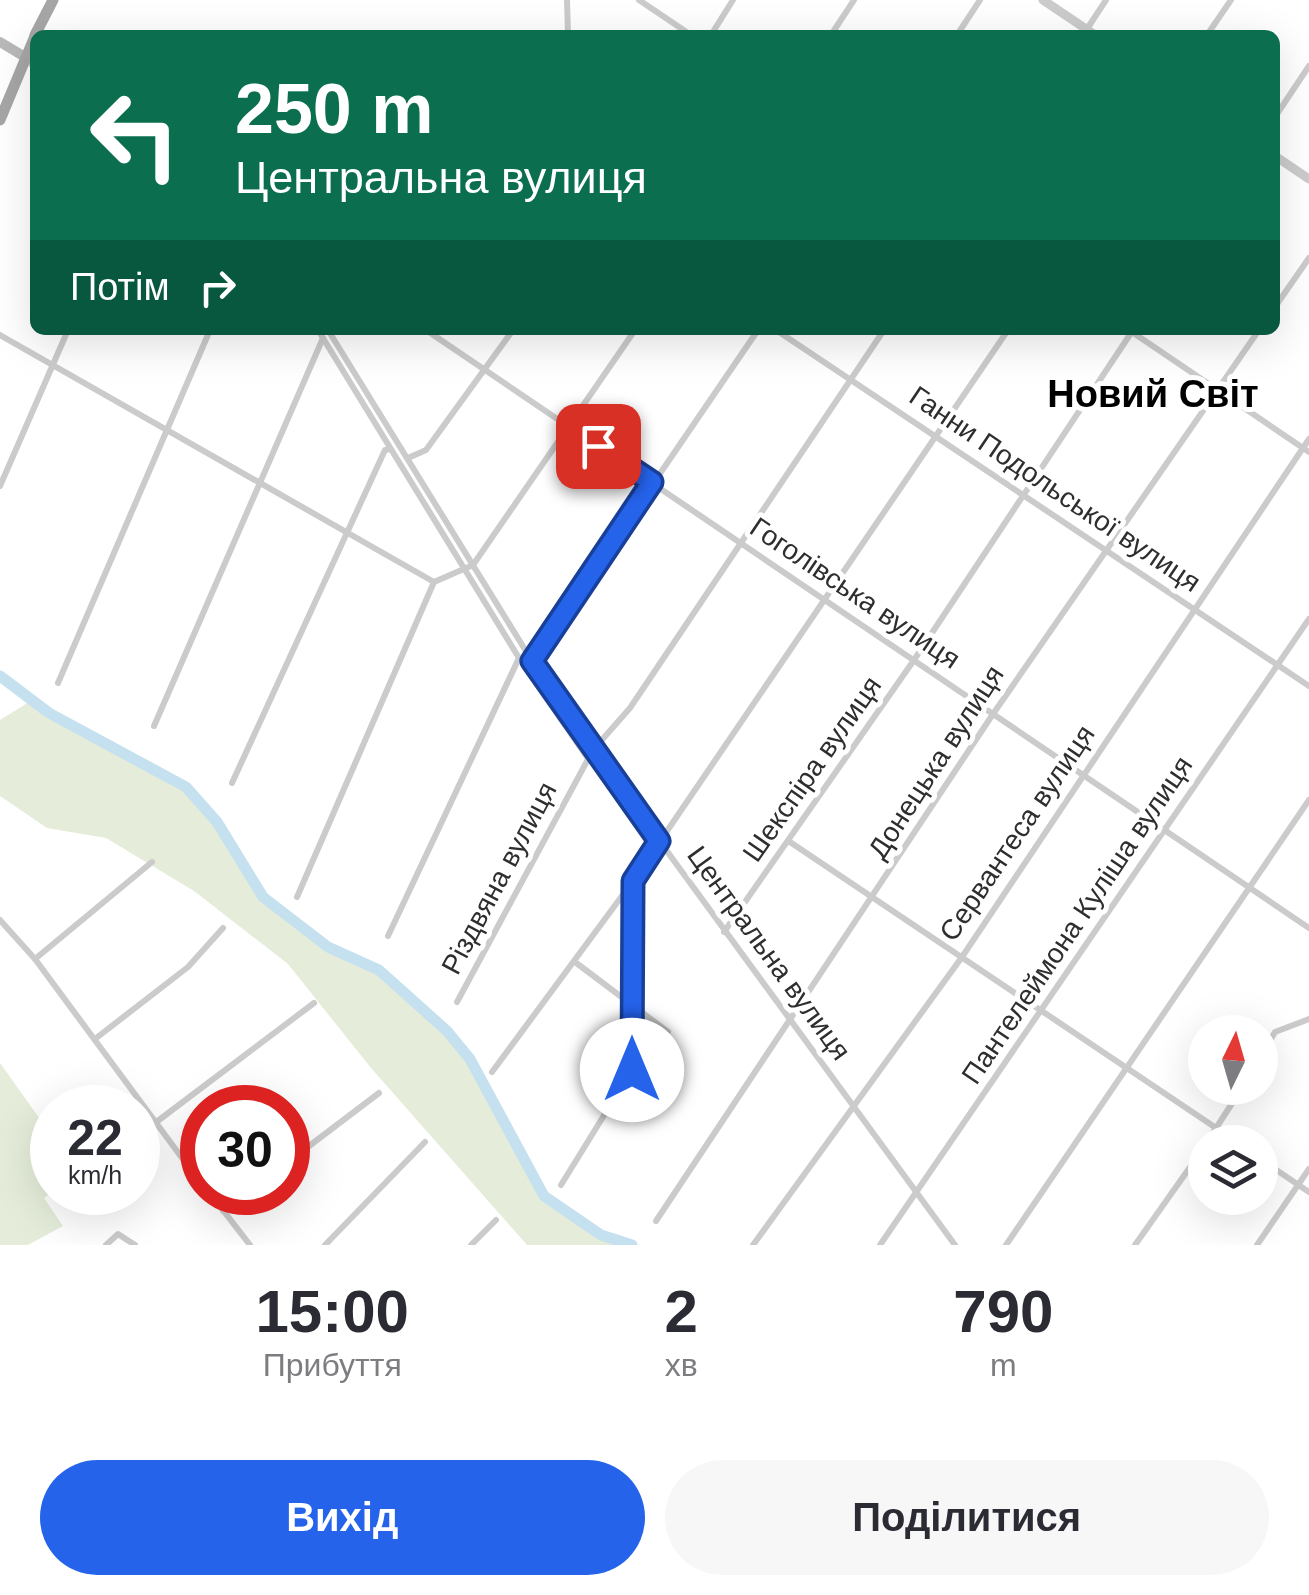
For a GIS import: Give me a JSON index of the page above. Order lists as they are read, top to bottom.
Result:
{
  "streets": {
    "street": [
      "Ганни Подольської вулиця",
      "Гоголівська вулиця",
      "Донецька вулиця",
      "Шекспіра вулиця",
      "Сервантеса вулиця",
      "Різдвяна вулиця",
      "Пантелеймона Куліша вулиця",
      "Центральна вулиця"
    ]
  },
  "crossings": [
    ["Ганни Подольської вулиця", "Донецька вулиця"],
    ["Ганни Подольської вулиця", "Шекспіра вулиця"],
    ["Ганни Подольської вулиця", "Сервантеса вулиця"],
    ["Ганни Подольської вулиця", "Різдвяна вулиця"],
    ["Ганни Подольської вулиця", "Пантелеймона Куліша вулиця"],
    ["Гоголівська вулиця", "Донецька вулиця"],
    ["Гоголівська вулиця", "Шекспіра вулиця"],
    ["Гоголівська вулиця", "Сервантеса вулиця"],
    ["Гоголівська вулиця", "Різдвяна вулиця"],
    ["Гоголівська вулиця", "Пантелеймона Куліша вулиця"],
    ["Донецька вулиця", "Центральна вулиця"],
    ["Шекспіра вулиця", "Центральна вулиця"],
    ["Сервантеса вулиця", "Центральна вулиця"],
    ["Різдвяна вулиця", "Центральна вулиця"],
    ["Пантелеймона Куліша вулиця", "Центральна вулиця"]
  ],
  "districts": ["Новий Світ"],
  "north": "top",
  "page": {
    "turn": ["250 m", "Центральна вулиця"],
    "then": "Потім",
    "speed": "22 km/h",
    "limit": "30",
    "eta": [
      "15:00",
      "Прибуття",
      "2",
      "хв",
      "790",
      "m"
    ],
    "buttons": ["Вихід", "Поділитися"]
  }
}
